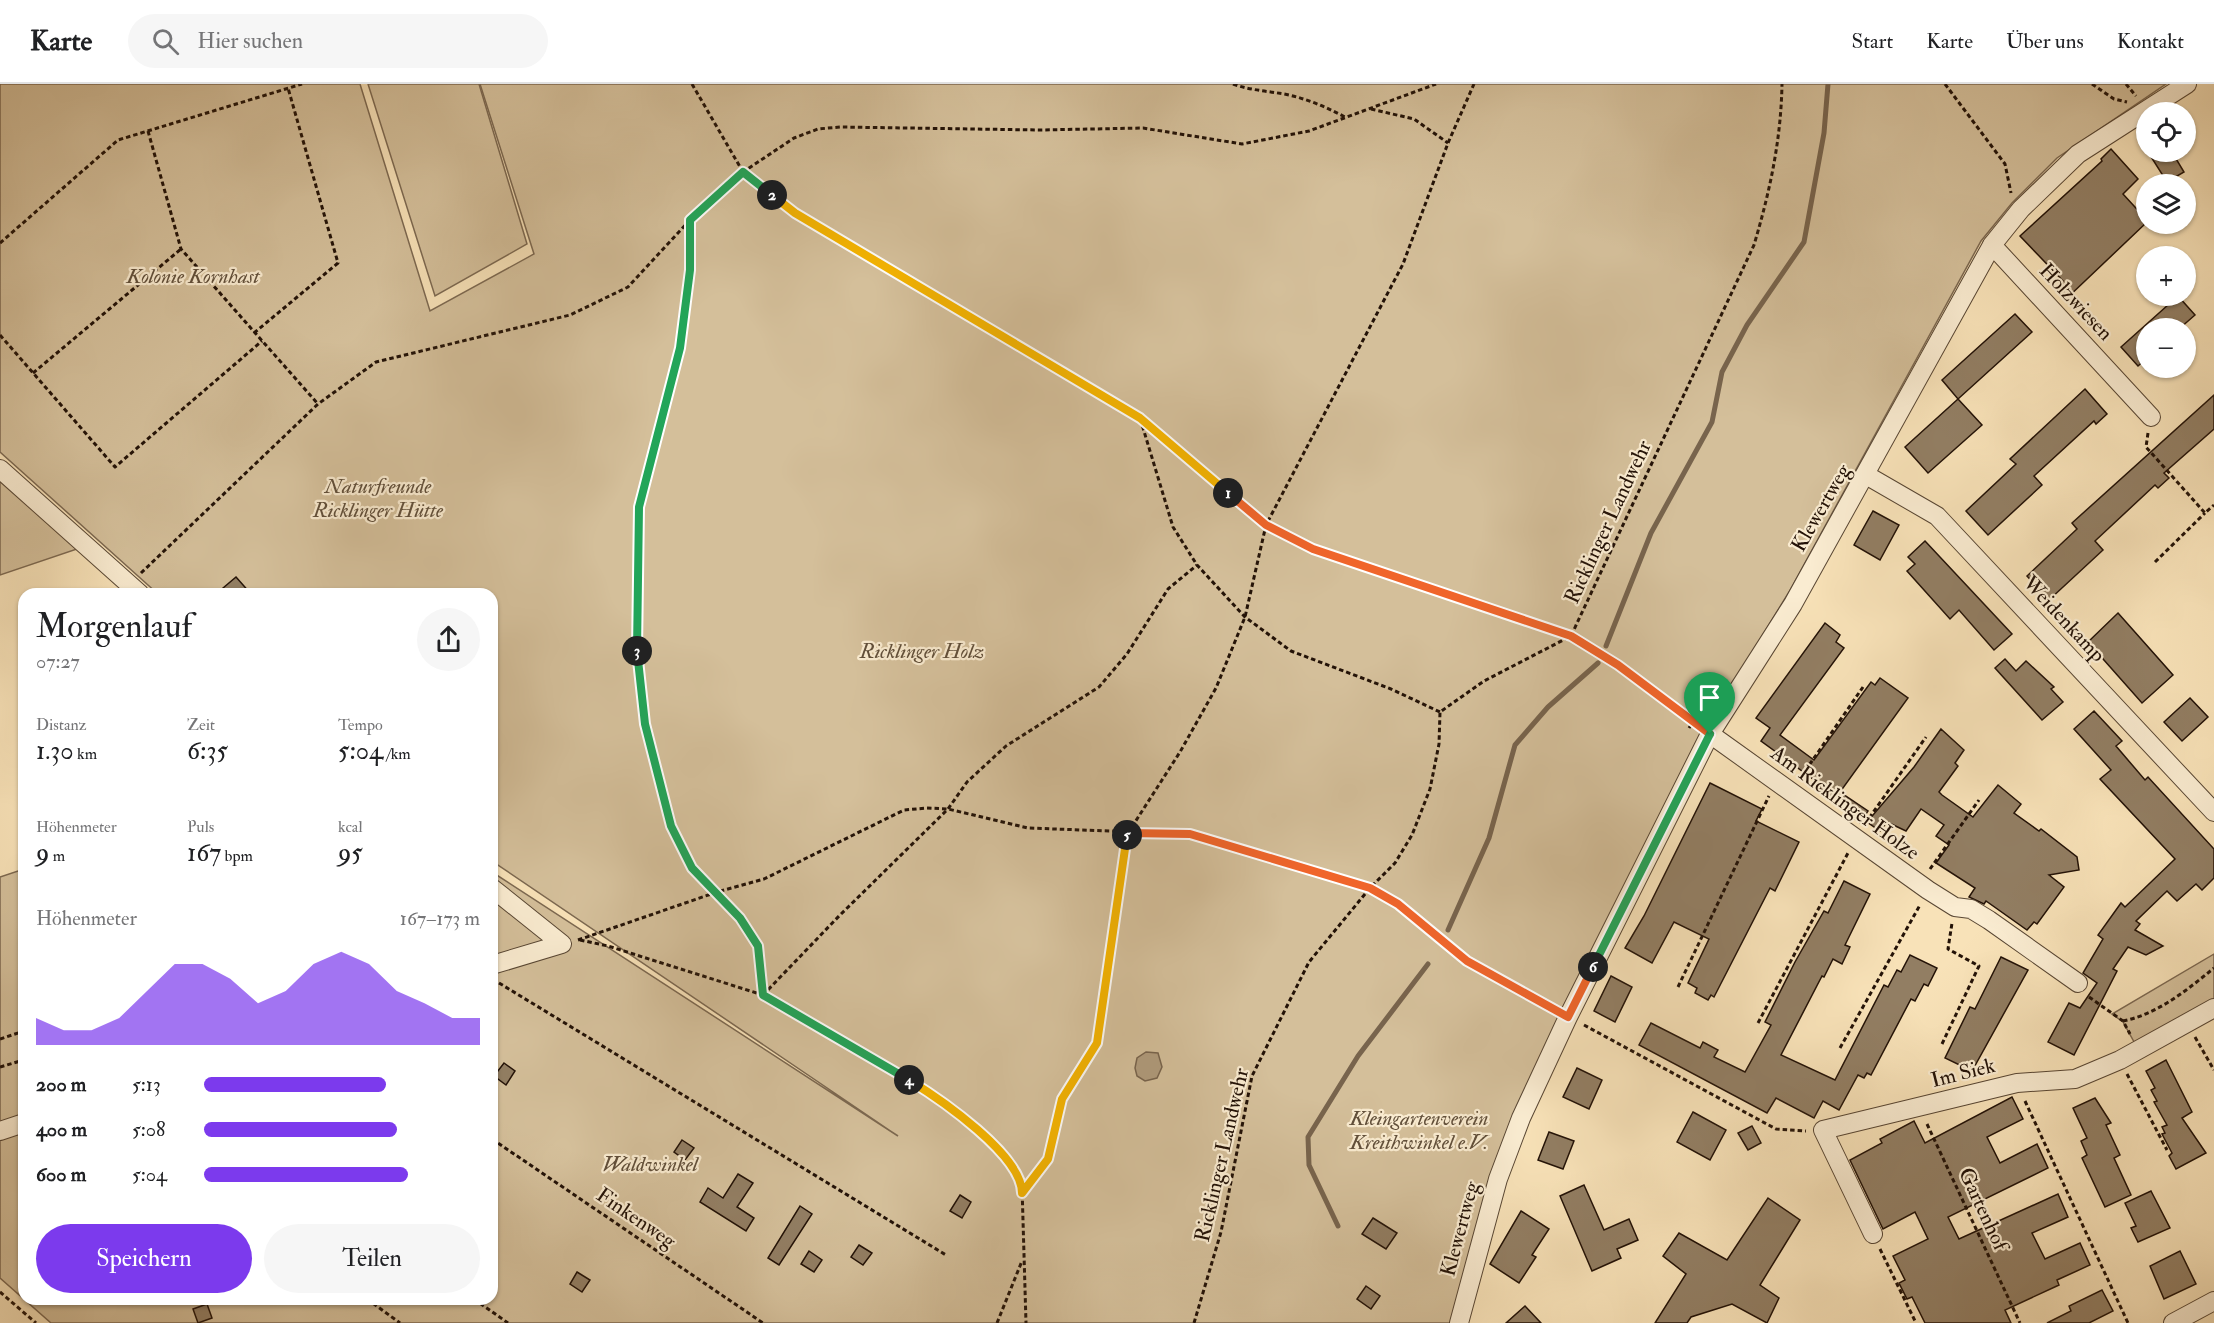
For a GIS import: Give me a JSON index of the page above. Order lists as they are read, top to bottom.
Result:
{
  "streets": {
    "street": [
      "Holzwiesen",
      "Klewertweg",
      "Weidenkamp",
      "Am Ricklinger Holze",
      "Im Siek"
    ],
    "path": ["Ricklinger Landwehr", "Gartenhof", "Finkenweg"]
  },
  "crossings": [
    ["Holzwiesen", "Klewertweg"],
    ["Klewertweg", "Weidenkamp"],
    ["Klewertweg", "Am Ricklinger Holze"],
    ["Im Siek", "Gartenhof"]
  ],
  "parks": [
    "Kolonie Kornhast",
    "Naturfreunde Ricklinger Hütte",
    "Ricklinger Holz",
    "Kleingartenverein Kreithwinkel e.V.",
    "Waldwinkel"
  ],
  "page": {
    "header": "Karte",
    "search": "Hier suchen",
    "nav": [
      "Start",
      "Karte",
      "Über uns",
      "Kontakt"
    ],
    "map_buttons": ["+", "−"],
    "pins": [
      "2",
      "1",
      "3",
      "5",
      "6",
      "4"
    ],
    "heading": ["Morgenlauf", "07:27"],
    "stats": [
      ["Distanz", "1.30 km"],
      ["Zeit", "6:35"],
      ["Tempo", "5:04 /km"],
      ["Höhenmeter", "9 m"],
      ["Puls", "167 bpm"],
      ["kcal", "95"]
    ],
    "chart": ["Höhenmeter", "167–173 m"],
    "list": [
      {
        "name": "200 m",
        "note": "5:13"
      },
      {
        "name": "400 m",
        "note": "5:08"
      },
      {
        "name": "600 m",
        "note": "5:04"
      }
    ],
    "buttons": ["Speichern", "Teilen"]
  }
}
